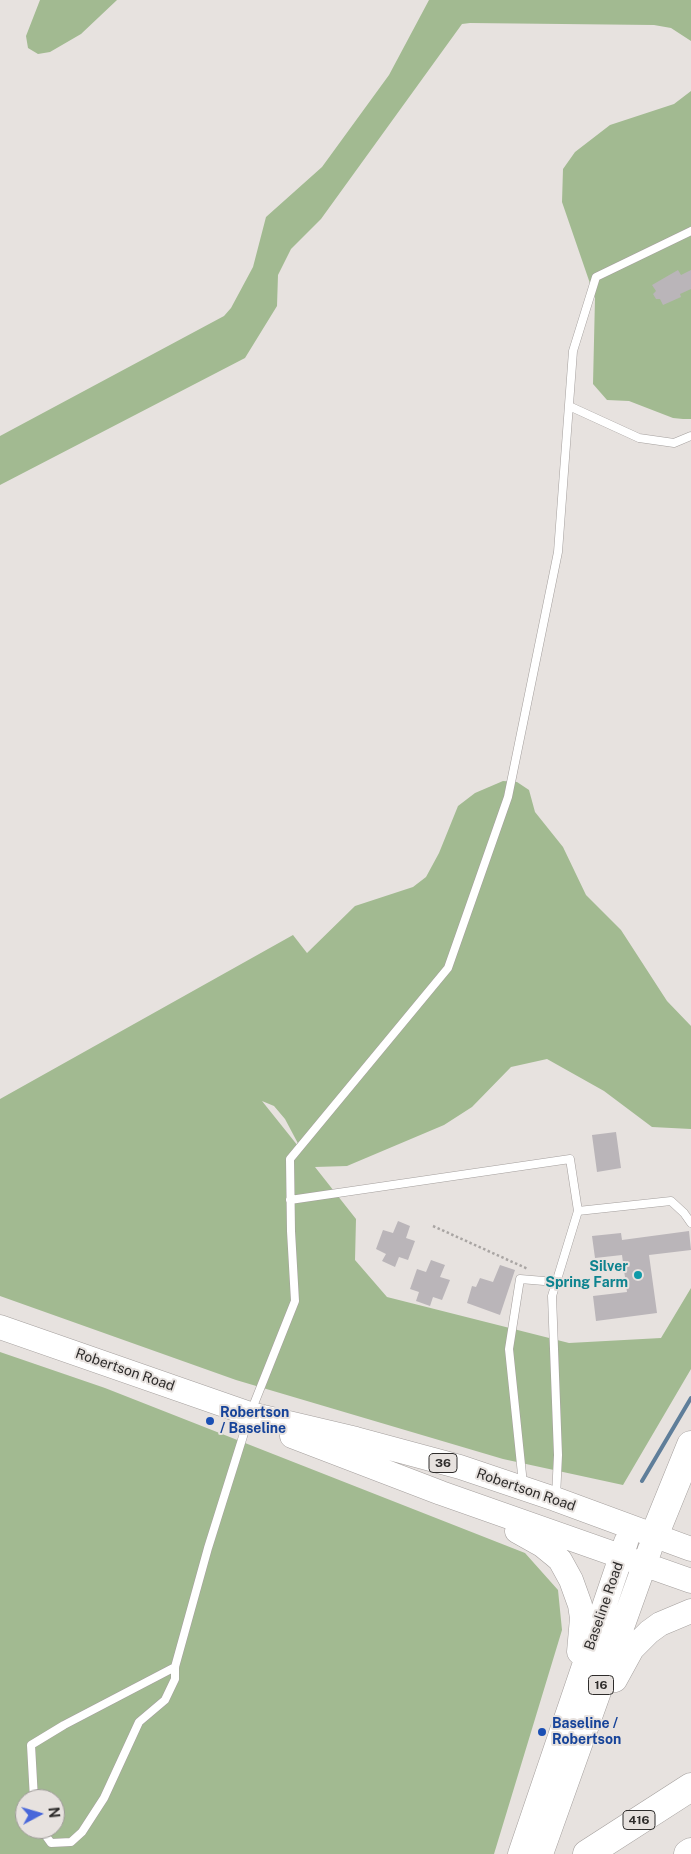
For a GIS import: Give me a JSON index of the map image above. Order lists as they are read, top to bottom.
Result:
{
  "streets": {
    "highway": ["416"],
    "main road": [
      "Robertson Road",
      "36",
      "Baseline Road",
      "16"
    ]
  },
  "crossings": [
    ["Robertson Road", "Baseline Road"]
  ],
  "places": ["Silver Spring Farm", "Robertson / Baseline", "Baseline / Robertson"],
  "north": "right"
}
